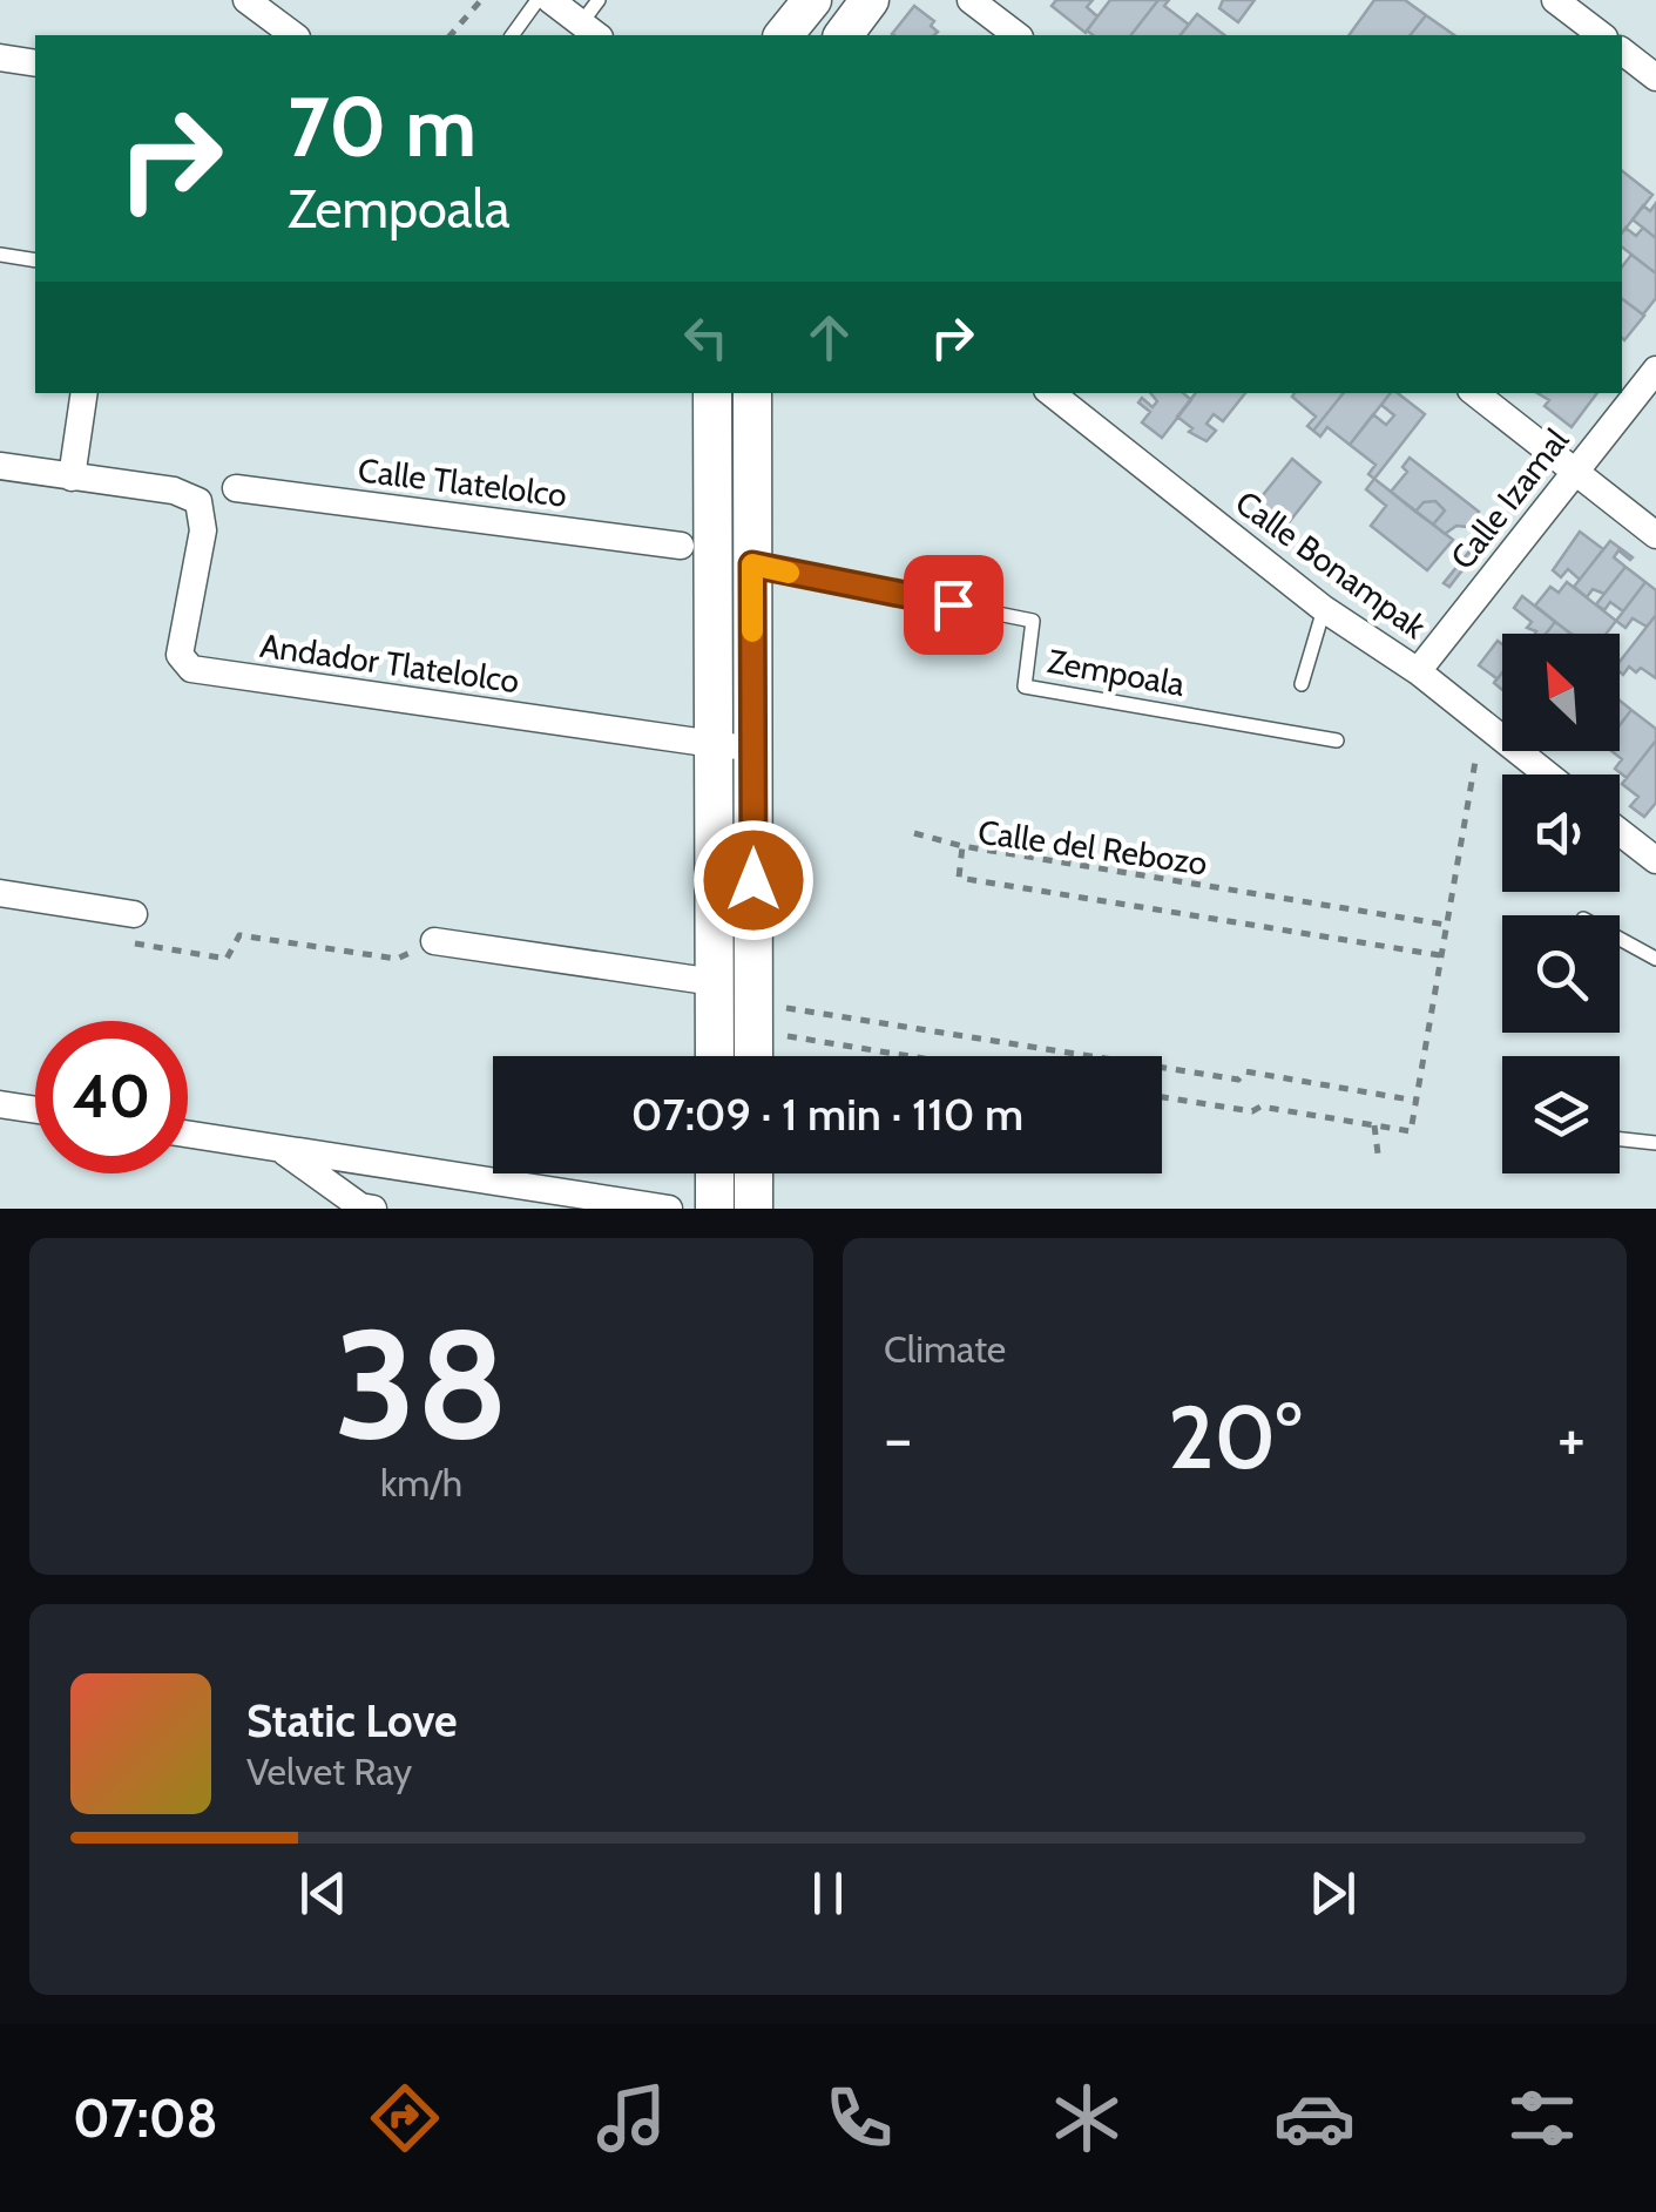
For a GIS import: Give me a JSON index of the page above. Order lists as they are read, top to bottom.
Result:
{
  "streets": {
    "street": [
      "Calle Tlatelolco",
      "Calle Izamal",
      "Calle Bonampak",
      "Andador Tlatelolco"
    ],
    "lane": ["Zempoala"],
    "path": ["Calle del Rebozo"]
  },
  "crossings": [
    ["Calle Izamal", "Calle Bonampak"]
  ],
  "north": "top left",
  "page": {
    "turn": ["70 m", "Zempoala"],
    "limit": "40",
    "trip": "07:09 · 1 min · 110 m",
    "tile": [
      ["38", "km/h"],
      "Climate"
    ],
    "heat": ["−", "20°", "+"],
    "song": ["Static Love", "Velvet Ray"],
    "tabs": "07:08"
  }
}
